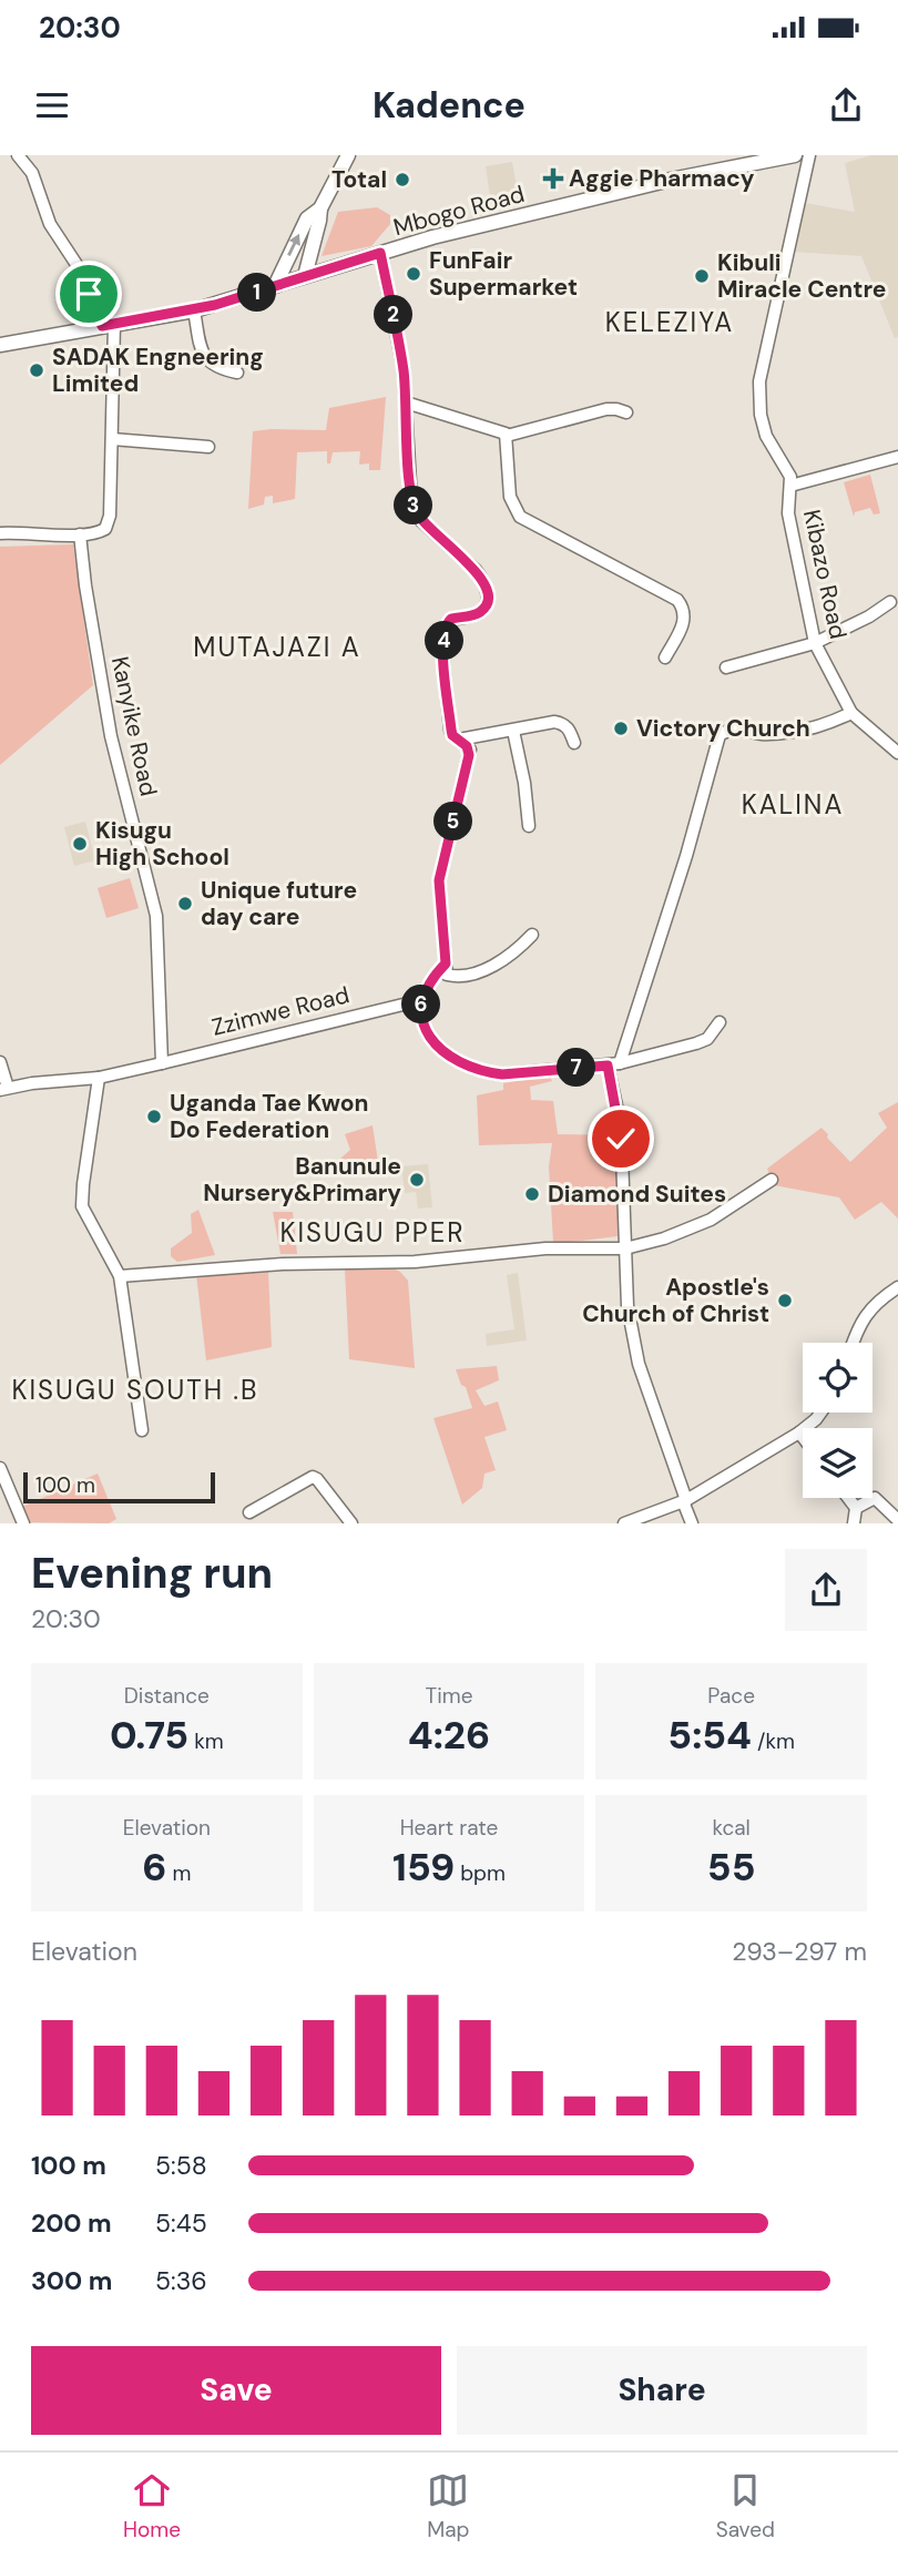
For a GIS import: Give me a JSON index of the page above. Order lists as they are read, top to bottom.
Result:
{
  "streets": {
    "street": [
      "Mbogo Road",
      "Kibazo Road",
      "Kanyike Road",
      "Zzimwe Road"
    ]
  },
  "crossings": [
    ["Kanyike Road", "Zzimwe Road"]
  ],
  "districts": [
    "KELEZIYA",
    "MUTAJAZI A",
    "KALINA",
    "KISUGU PPER",
    "KISUGU SOUTH .B"
  ],
  "places": {
    "health": ["Aggie Pharmacy"],
    "other": [
      "Total",
      "FunFair Supermarket",
      "Kibuli Miracle Centre",
      "SADAK Engneering Limited",
      "Victory Church",
      "Kisugu High School",
      "Unique future day care",
      "Uganda Tae Kwon Do Federation",
      "Banunule Nursery&Primary",
      "Diamond Suites",
      "Apostle's Church of Christ"
    ]
  },
  "scale_bar": "100 m",
  "page": {
    "status": "20:30",
    "header": "Kadence",
    "pins": [
      "1",
      "2",
      "3",
      "4",
      "5",
      "6",
      "7"
    ],
    "scale": "100 m",
    "heading": ["Evening run", "20:30"],
    "stats": [
      ["Distance", "0.75 km"],
      ["Time", "4:26"],
      ["Pace", "5:54 /km"],
      ["Elevation", "6 m"],
      ["Heart rate", "159 bpm"],
      ["kcal", "55"]
    ],
    "chart": ["Elevation", "293–297 m"],
    "list": [
      {
        "name": "100 m",
        "note": "5:58"
      },
      {
        "name": "200 m",
        "note": "5:45"
      },
      {
        "name": "300 m",
        "note": "5:36"
      }
    ],
    "buttons": ["Save", "Share"],
    "tabs": ["Home", "Map", "Saved"]
  }
}
